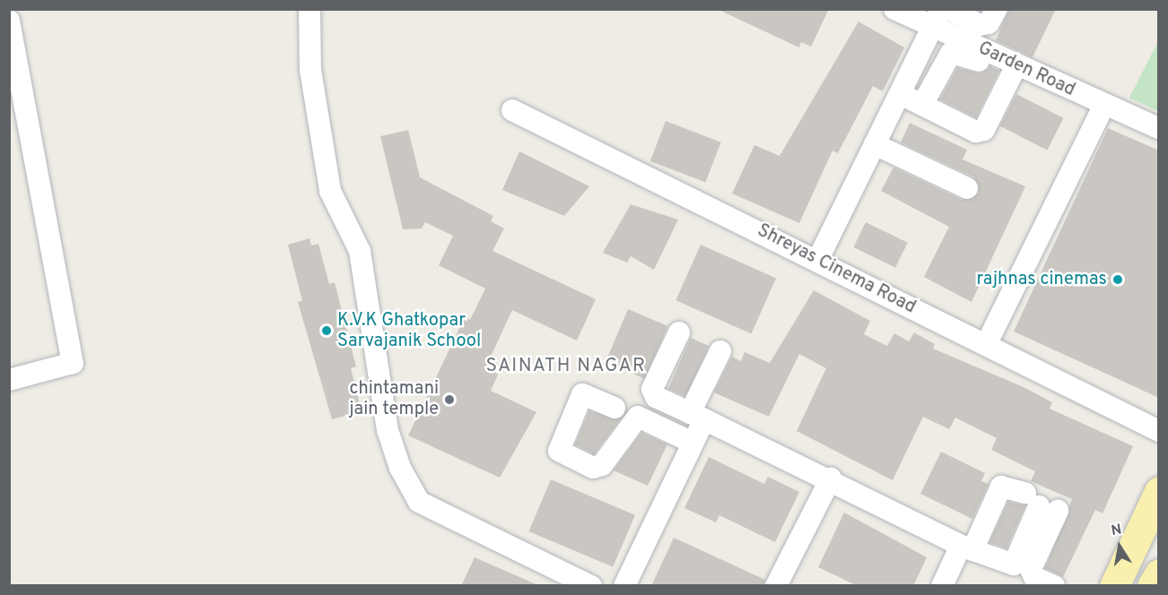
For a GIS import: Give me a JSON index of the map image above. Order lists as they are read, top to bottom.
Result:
{
  "streets": {
    "street": ["Garden Road", "Shreyas Cinema Road"]
  },
  "districts": ["SAINATH NAGAR"],
  "places": ["rajhnas cinemas", "K.V.K Ghatkopar Sarvajanik School", "chintamani jain temple"],
  "north": "top"
}
